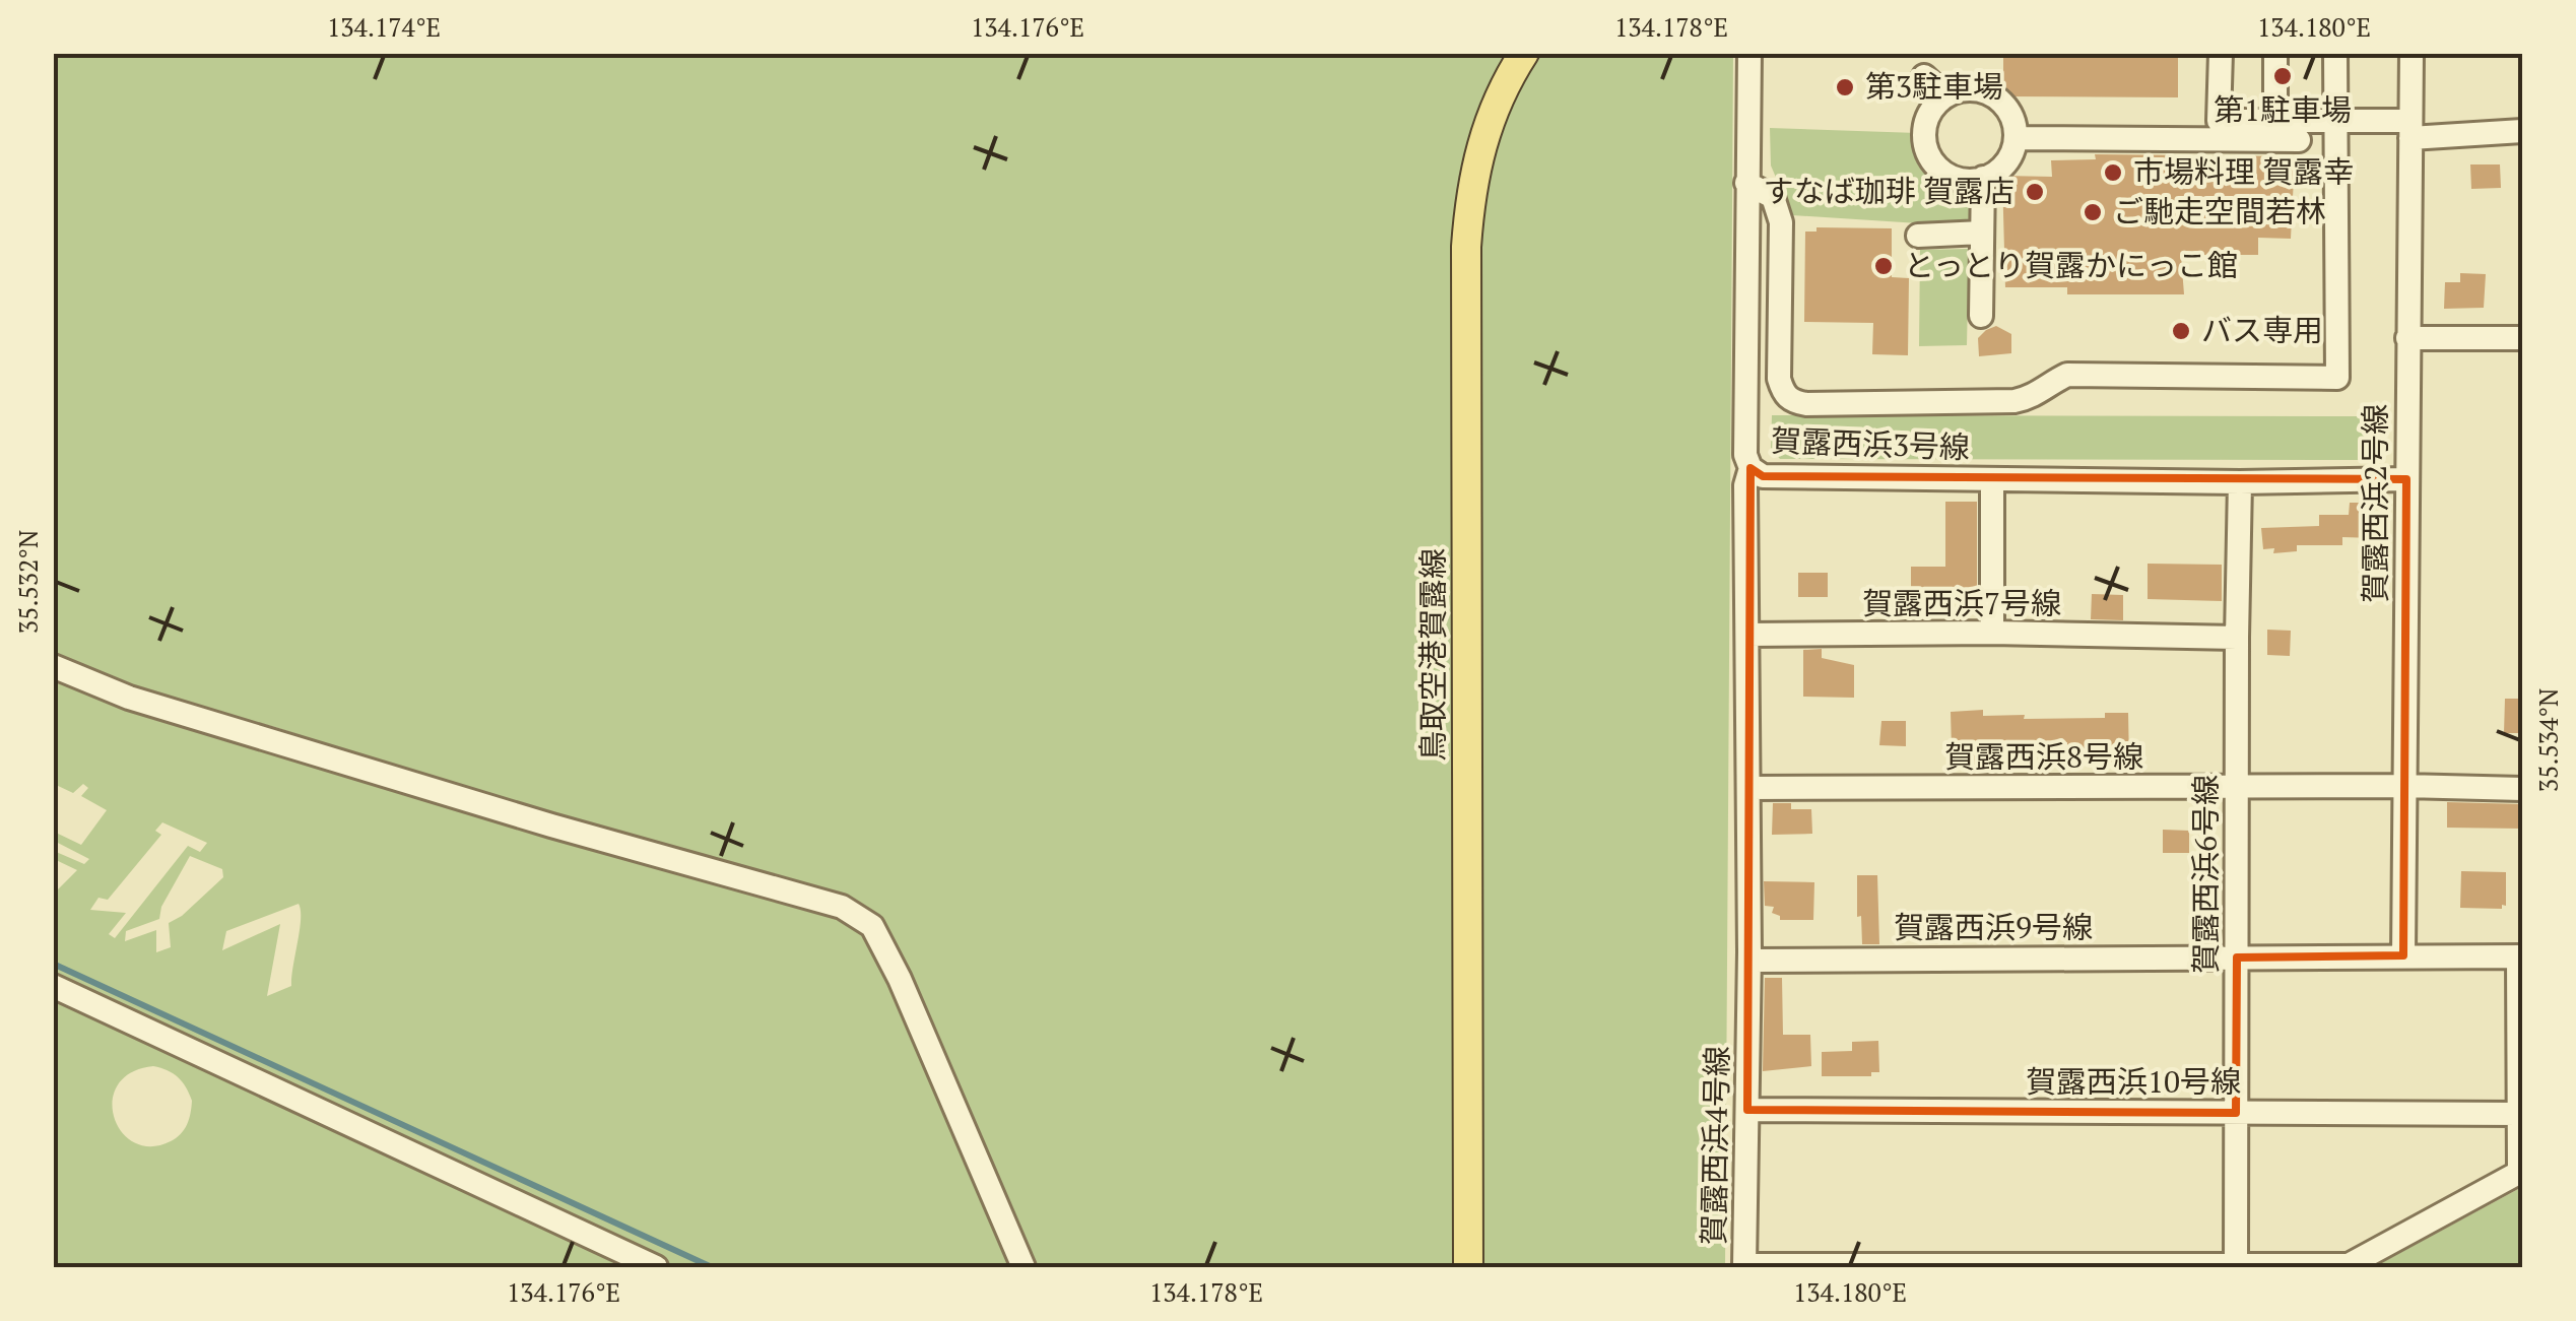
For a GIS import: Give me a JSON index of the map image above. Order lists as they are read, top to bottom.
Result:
{
  "streets": {
    "main road": ["鳥取空港賀露線"],
    "street": [
      "賀露西浜3号線",
      "賀露西浜2号線",
      "賀露西浜7号線",
      "賀露西浜8号線",
      "賀露西浜6号線",
      "賀露西浜9号線",
      "賀露西浜10号線",
      "賀露西浜4号線"
    ]
  },
  "crossings": [
    ["賀露西浜3号線", "賀露西浜2号線"],
    ["賀露西浜3号線", "賀露西浜6号線"],
    ["賀露西浜3号線", "賀露西浜4号線"],
    ["賀露西浜2号線", "賀露西浜8号線"],
    ["賀露西浜7号線", "賀露西浜6号線"],
    ["賀露西浜7号線", "賀露西浜4号線"],
    ["賀露西浜8号線", "賀露西浜6号線"],
    ["賀露西浜8号線", "賀露西浜4号線"],
    ["賀露西浜6号線", "賀露西浜9号線"],
    ["賀露西浜6号線", "賀露西浜10号線"],
    ["賀露西浜6号線", "賀露西浜4号線"],
    ["賀露西浜9号線", "賀露西浜4号線"],
    ["賀露西浜10号線", "賀露西浜4号線"]
  ],
  "places": [
    "第1駐車場",
    "第3駐車場",
    "市場料理 賀露幸",
    "すなば珈琲 賀露店",
    "ご馳走空間若林",
    "とっとり賀露かにっこ館",
    "バス専用"
  ],
  "coordinates": [
    "134.174°E",
    "134.176°E",
    "134.178°E",
    "134.180°E",
    "35.532°N",
    "35.534°N"
  ]
}
